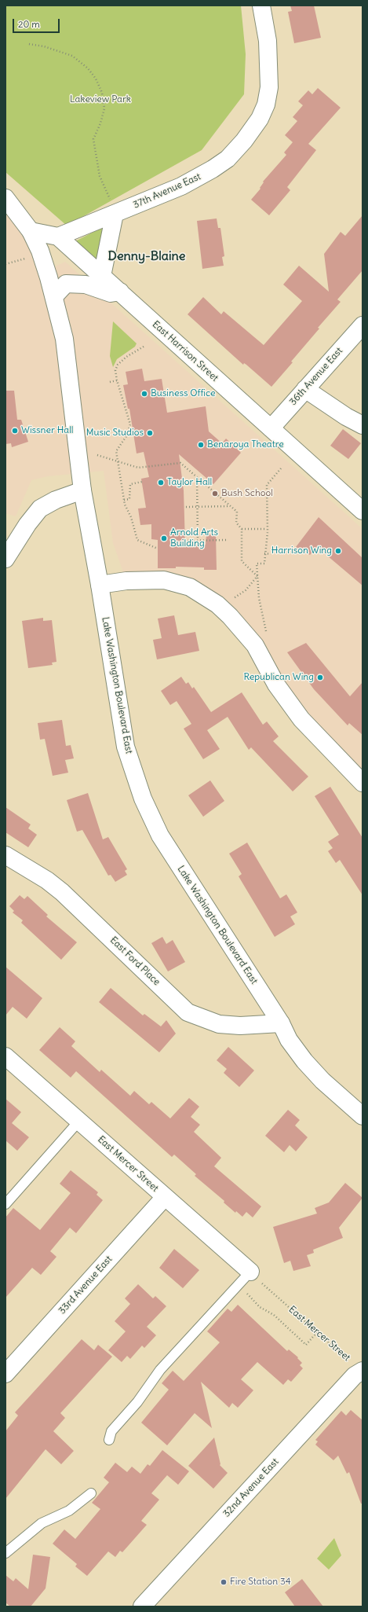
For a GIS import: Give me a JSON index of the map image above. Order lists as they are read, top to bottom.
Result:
{
  "streets": {
    "street": [
      "37th Avenue East",
      "East Harrison Street",
      "36th Avenue East",
      "Lake Washington Boulevard East",
      "East Ford Place",
      "East Mercer Street",
      "33rd Avenue East",
      "32nd Avenue East"
    ]
  },
  "crossings": [
    ["37th Avenue East", "East Harrison Street"],
    ["East Harrison Street", "36th Avenue East"],
    ["Lake Washington Boulevard East", "East Ford Place"],
    ["East Mercer Street", "33rd Avenue East"],
    ["East Mercer Street", "32nd Avenue East"]
  ],
  "districts": ["Denny-Blaine"],
  "parks": ["Lakeview Park"],
  "places": [
    "Business Office",
    "Wissner Hall",
    "Music Studios",
    "Benaroya Theatre",
    "Taylor Hall",
    "Bush School",
    "Arnold Arts Building",
    "Harrison Wing",
    "Republican Wing",
    "Fire Station 34"
  ],
  "scale_bar": "20 m"
}
